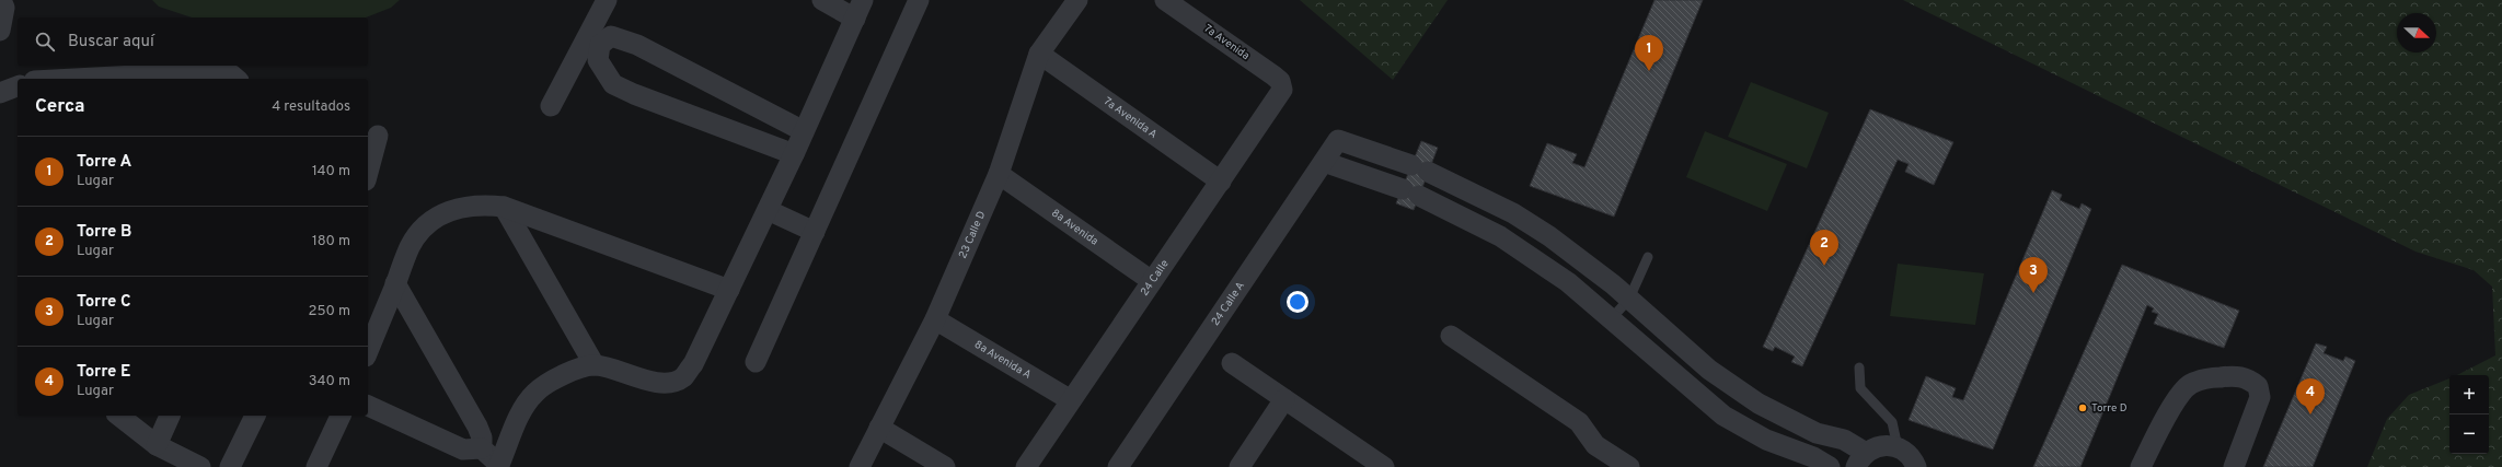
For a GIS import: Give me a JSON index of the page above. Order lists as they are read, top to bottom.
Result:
{
  "streets": {
    "street": [
      "7a Avenida",
      "7a Avenida A",
      "8a Avenida",
      "23 Calle D",
      "24 Calle",
      "24 Calle A",
      "8a Avenida A"
    ]
  },
  "crossings": [
    ["7a Avenida", "24 Calle"],
    ["7a Avenida A", "23 Calle D"],
    ["7a Avenida A", "24 Calle"],
    ["8a Avenida", "23 Calle D"],
    ["8a Avenida", "24 Calle"],
    ["23 Calle D", "8a Avenida A"],
    ["24 Calle", "8a Avenida A"]
  ],
  "places": ["Torre D"],
  "north": "right",
  "page": {
    "search": "Buscar aquí",
    "pins": [
      "1",
      "2",
      "3",
      "4"
    ],
    "heading": ["Cerca", "4 resultados"],
    "list": [
      {
        "mark": "1",
        "name": "Torre A",
        "note": "Lugar",
        "value": "140 m"
      },
      {
        "mark": "2",
        "name": "Torre B",
        "note": "Lugar",
        "value": "180 m"
      },
      {
        "mark": "3",
        "name": "Torre C",
        "note": "Lugar",
        "value": "250 m"
      },
      {
        "mark": "4",
        "name": "Torre E",
        "note": "Lugar",
        "value": "340 m"
      }
    ],
    "map_buttons": ["+", "−"]
  }
}
